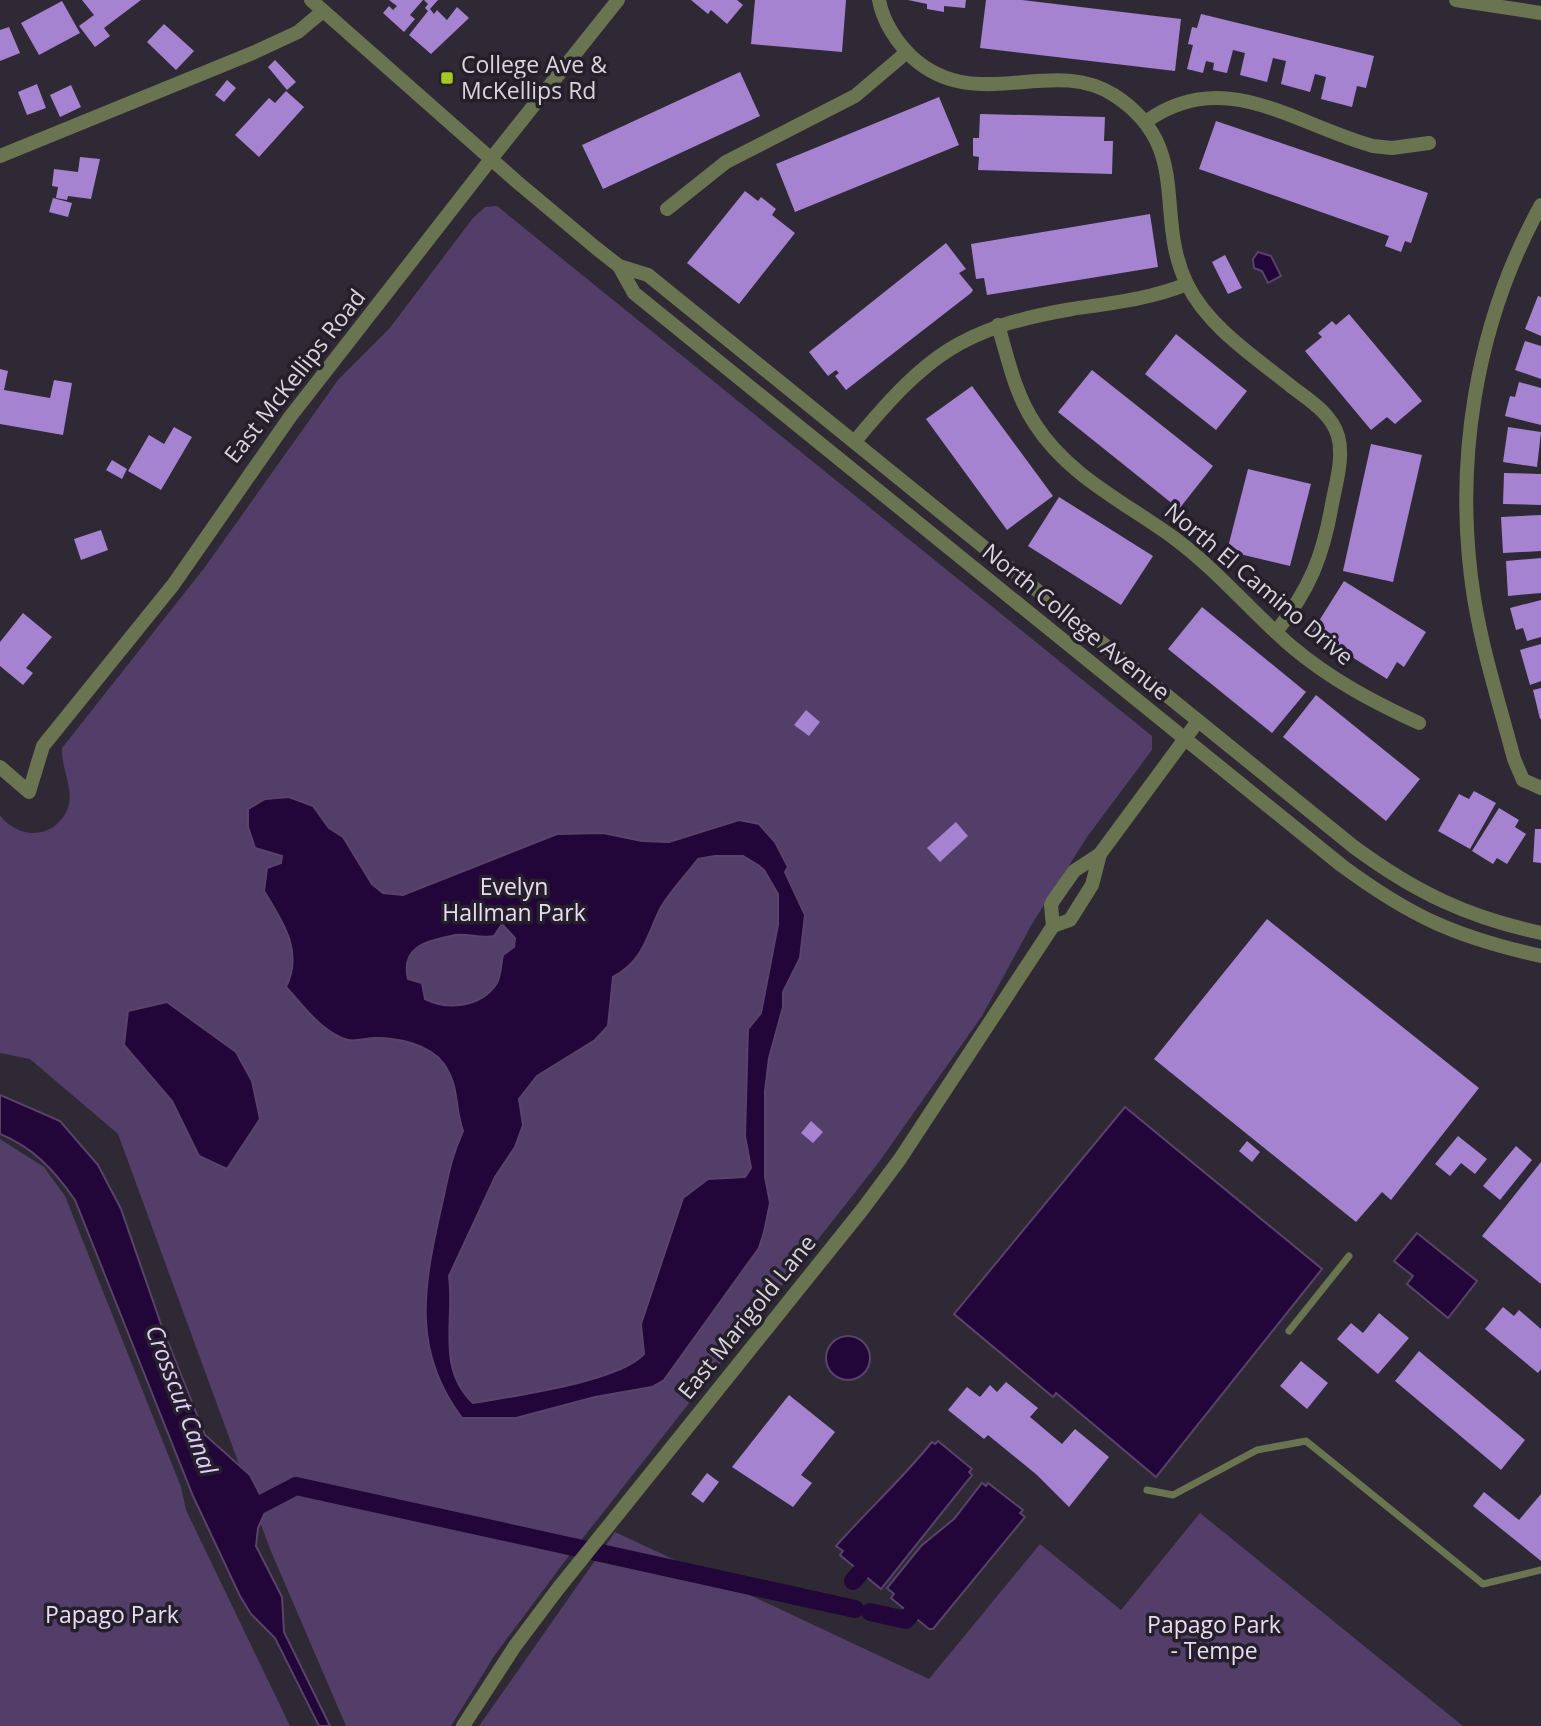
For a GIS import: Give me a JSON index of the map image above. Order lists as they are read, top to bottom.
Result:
{
  "streets": {
    "street": [
      "East McKellips Road",
      "North El Camino Drive",
      "North College Avenue",
      "East Marigold Lane"
    ]
  },
  "crossings": [
    ["East McKellips Road", "North College Avenue"],
    ["North College Avenue", "East Marigold Lane"]
  ],
  "water": ["Crosscut Canal"],
  "parks": ["Evelyn Hallman Park", "Papago Park", "Papago Park - Tempe"],
  "places": {
    "transit": ["College Ave & McKellips Rd"]
  }
}
